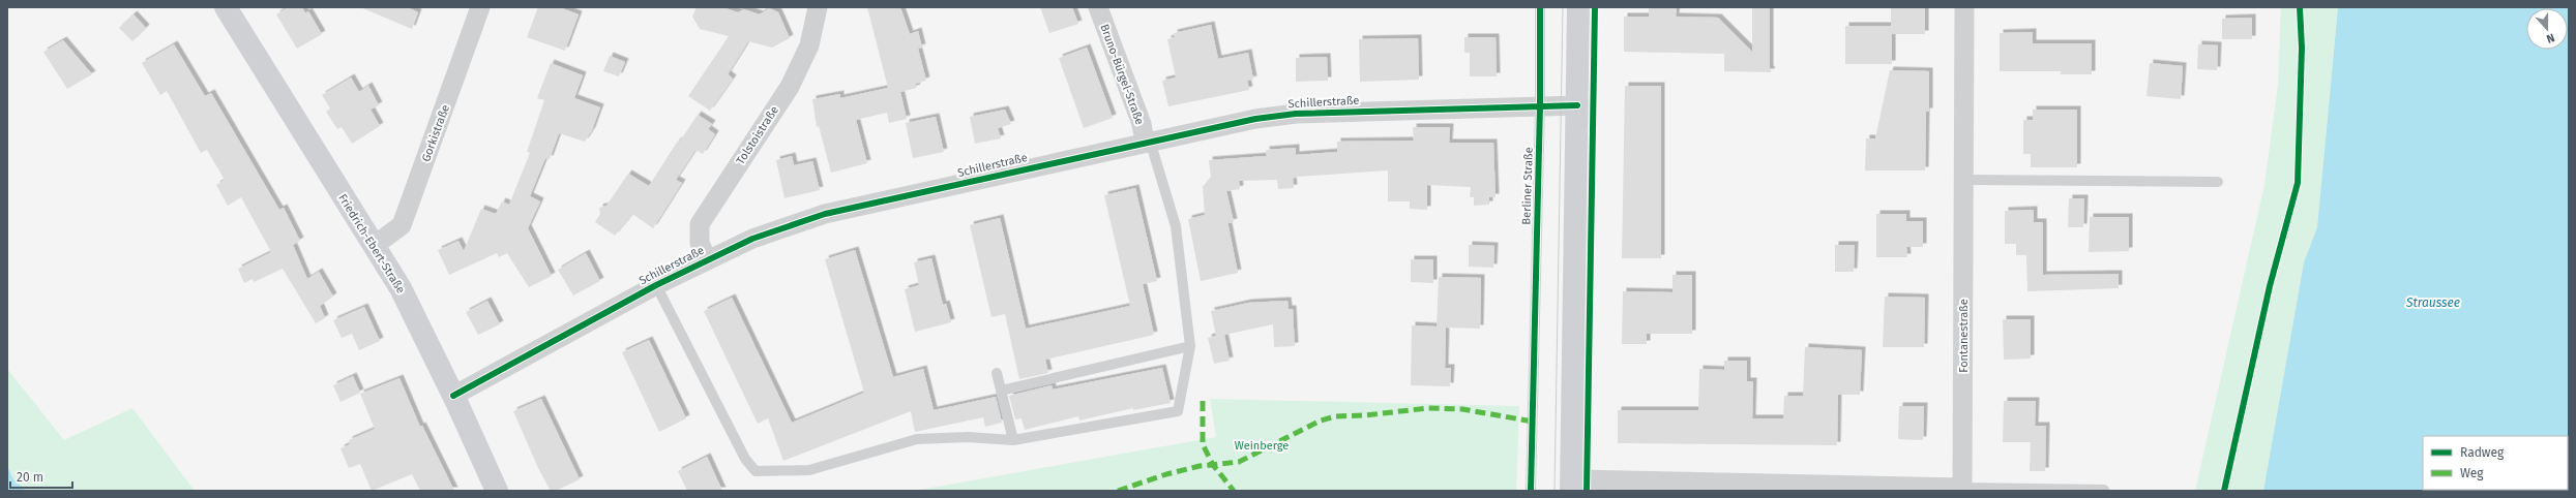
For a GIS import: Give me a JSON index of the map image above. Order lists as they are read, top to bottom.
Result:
{
  "streets": {
    "street": [
      "Bruno-Bürgel-Straße",
      "Schillerstraße",
      "Gorkistraße",
      "Tolstoistraße",
      "Friedrich-Ebert-Straße",
      "Fontanestraße"
    ],
    "lane": ["Berliner Straße"]
  },
  "crossings": [
    ["Bruno-Bürgel-Straße", "Schillerstraße"],
    ["Schillerstraße", "Tolstoistraße"],
    ["Schillerstraße", "Berliner Straße"],
    ["Schillerstraße", "Friedrich-Ebert-Straße"],
    ["Gorkistraße", "Friedrich-Ebert-Straße"]
  ],
  "water": ["Straussee"],
  "parks": ["Weinberge"],
  "legend": ["Radweg", "Weg"],
  "scale_bar": "20 m",
  "north": "bottom"
}
